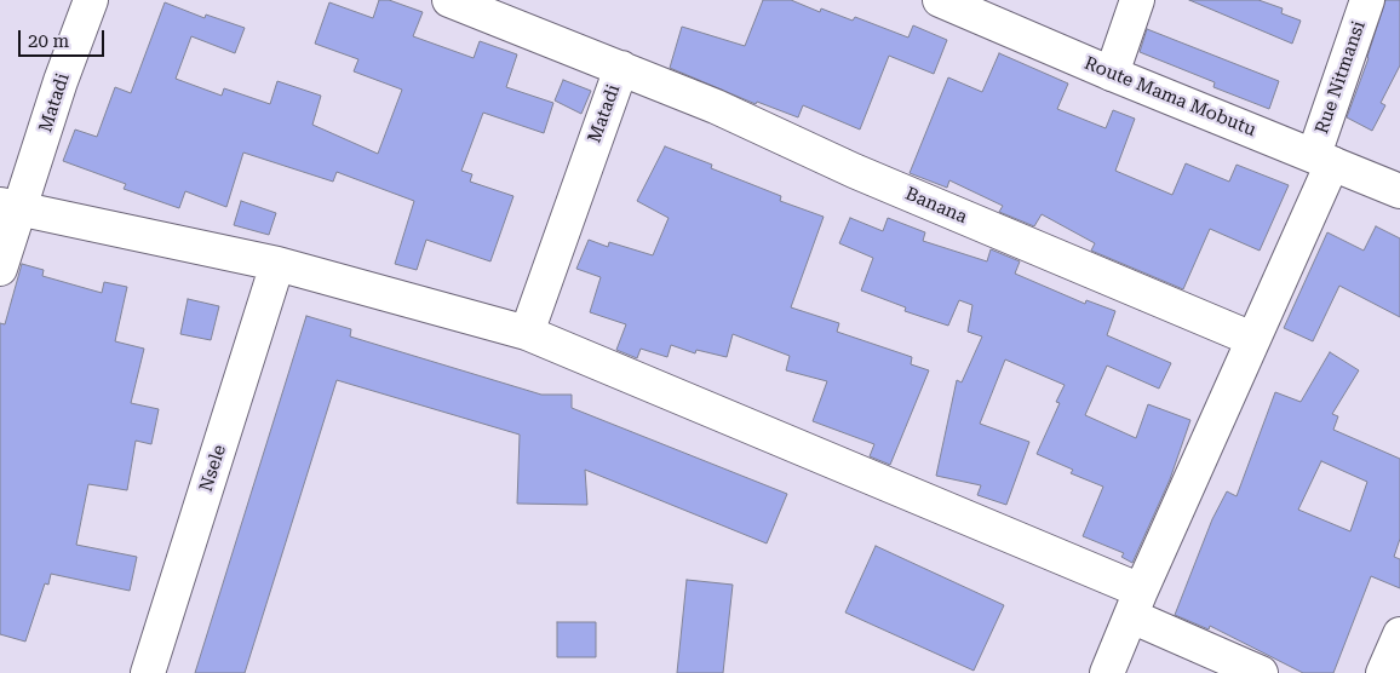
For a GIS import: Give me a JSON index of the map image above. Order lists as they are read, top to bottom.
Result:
{
  "streets": {
    "street": [
      "Rue Nitmansi",
      "Route Mama Mobutu",
      "Matadi",
      "Banana",
      "Nsele"
    ]
  },
  "crossings": [
    ["Rue Nitmansi", "Route Mama Mobutu"],
    ["Matadi", "Banana"]
  ],
  "scale_bar": "20 m"
}
